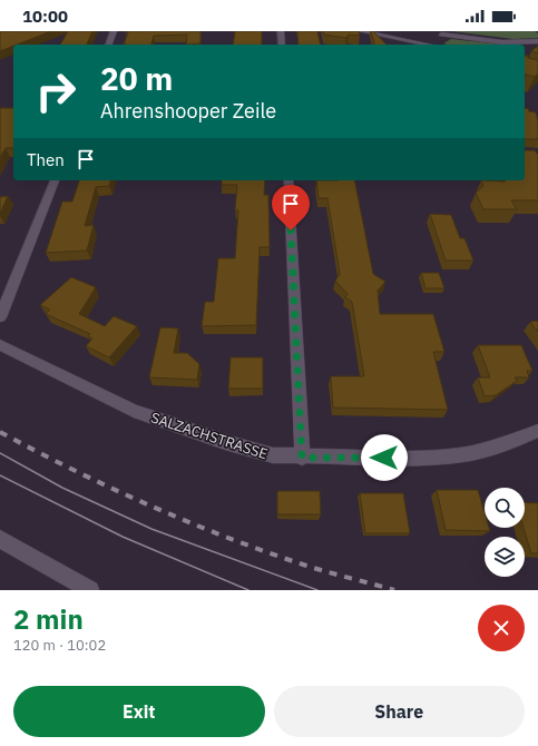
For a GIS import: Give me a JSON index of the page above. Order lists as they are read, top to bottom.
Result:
{
  "streets": {
    "street": ["SALZACHSTRASSE"]
  },
  "page": {
    "status": "10:00",
    "turn": ["20 m", "Ahrenshooper Zeile"],
    "then": "Then",
    "heading": ["2 min", "120 m · 10:02"],
    "buttons": ["Exit", "Share"]
  }
}
